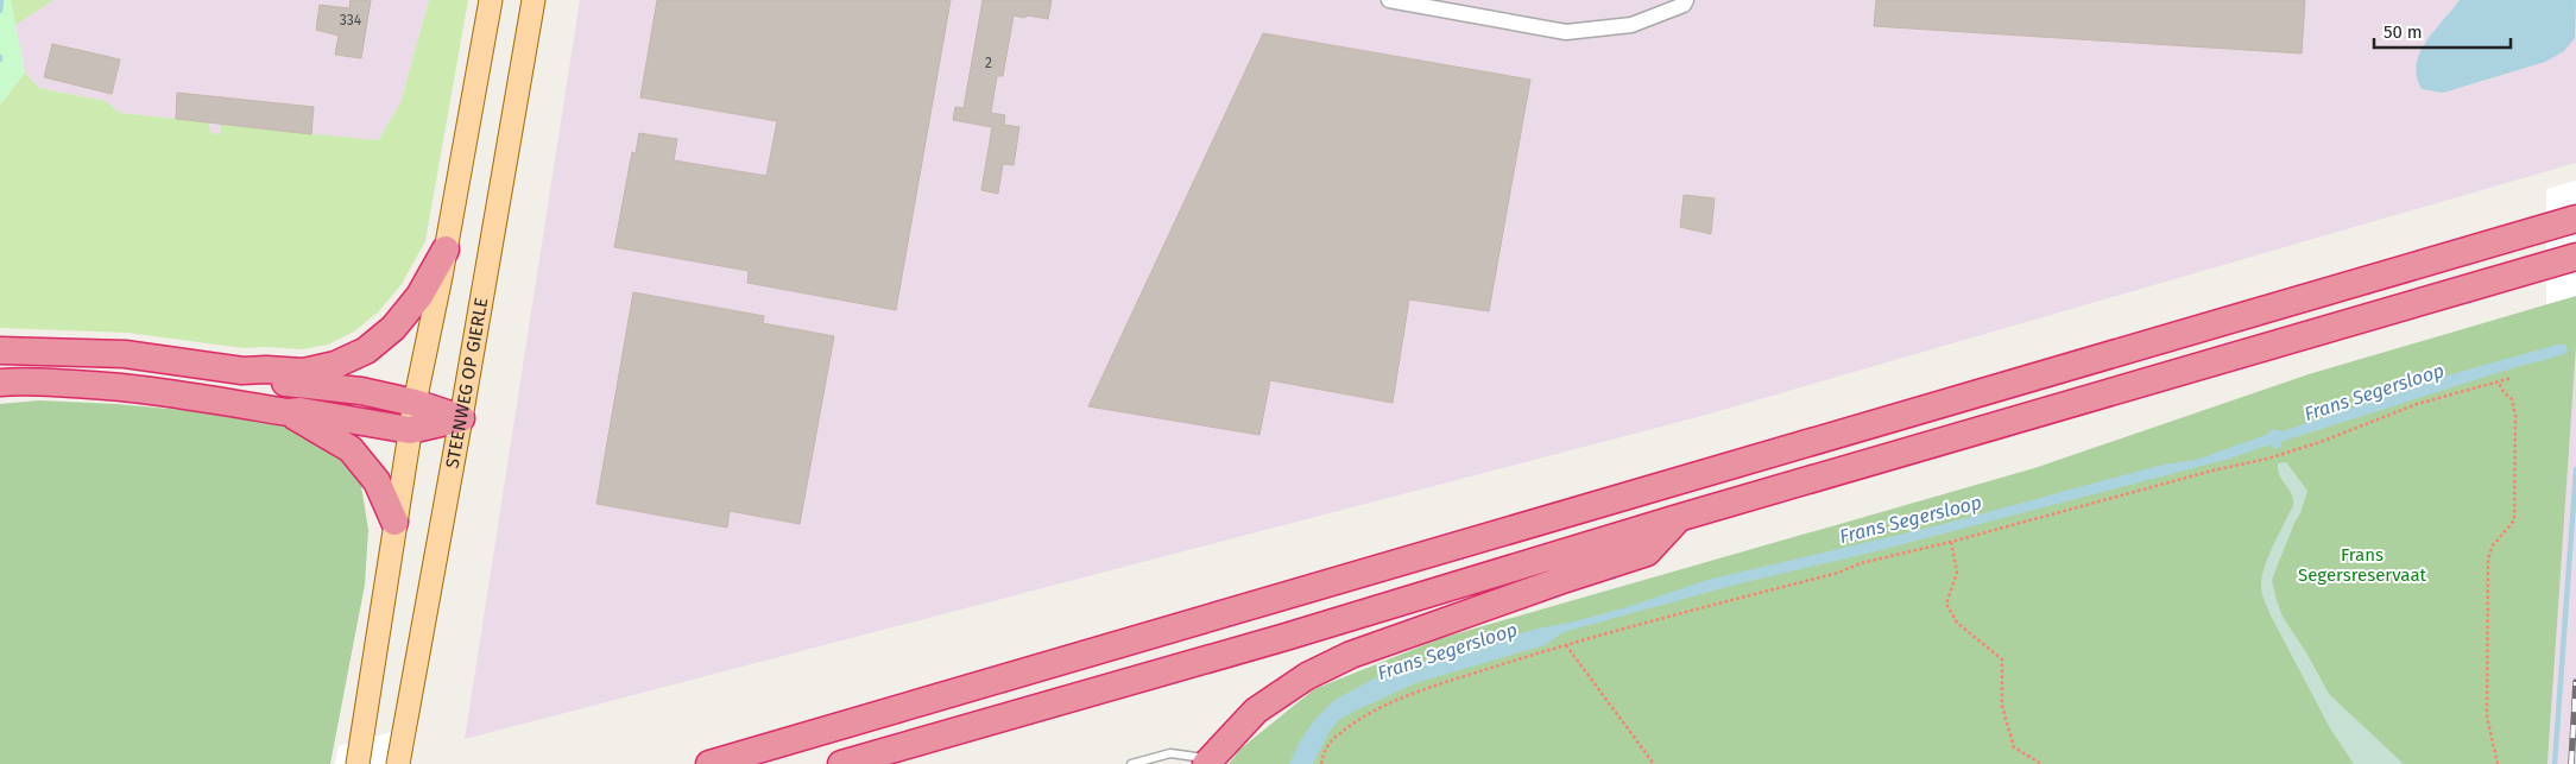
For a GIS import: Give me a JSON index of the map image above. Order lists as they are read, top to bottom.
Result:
{
  "streets": {
    "main road": ["STEENWEG OP GIERLE"]
  },
  "water": ["Frans Segersloop"],
  "parks": ["Frans Segersreservaat"],
  "house_numbers": ["334", "2"],
  "scale_bar": "50 m"
}
